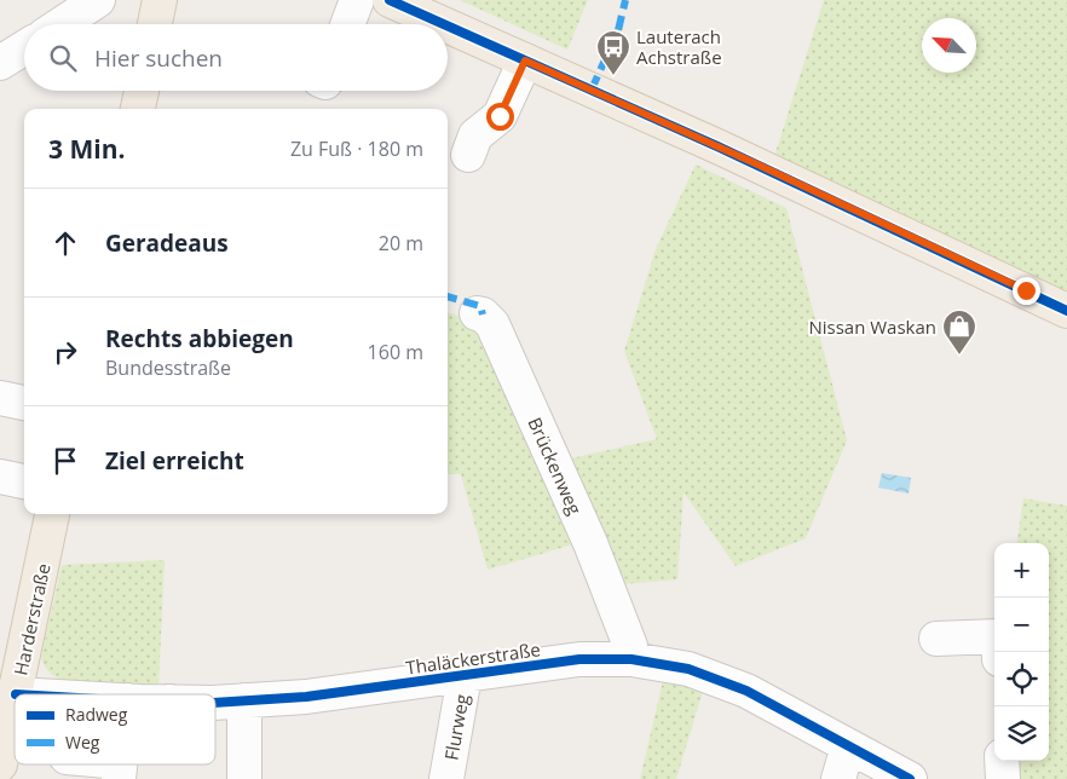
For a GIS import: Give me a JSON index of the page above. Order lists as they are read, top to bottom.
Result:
{
  "streets": {
    "main road": ["Harderstraße"],
    "street": ["Brückenweg", "Thaläckerstraße", "Flurweg"]
  },
  "crossings": [
    ["Brückenweg", "Thaläckerstraße"],
    ["Thaläckerstraße", "Flurweg"]
  ],
  "places": {
    "bus stop": ["Lauterach Achstraße"],
    "shop": ["Nissan Waskan"]
  },
  "legend": ["Radweg", "Weg"],
  "north": "top left",
  "page": {
    "search": "Hier suchen",
    "heading": ["3 Min.", "Zu Fuß · 180 m"],
    "list": [
      ["Geradeaus", "20 m"],
      ["Rechts abbiegen", "Bundesstraße", "160 m"],
      "Ziel erreicht"
    ],
    "map_buttons": ["+", "−"]
  }
}
